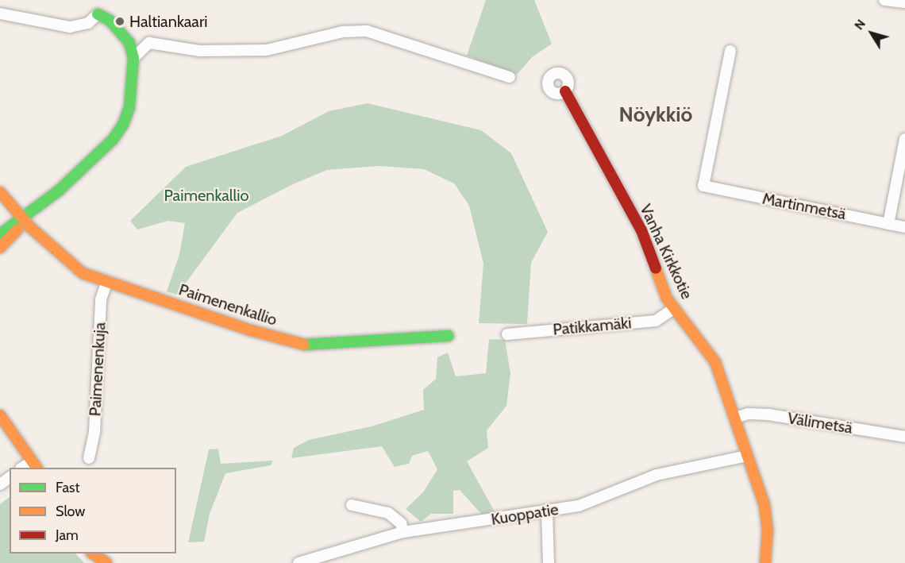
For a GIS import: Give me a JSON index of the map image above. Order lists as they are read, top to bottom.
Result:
{
  "streets": {
    "street": [
      "Martinmetsä",
      "Vanha Kirkkotie",
      "Paimenenkallio",
      "Patikkamäki",
      "Paimenenkuja",
      "Välimetsä",
      "Kuoppatie"
    ]
  },
  "crossings": [
    ["Vanha Kirkkotie", "Patikkamäki"],
    ["Vanha Kirkkotie", "Välimetsä"],
    ["Vanha Kirkkotie", "Kuoppatie"],
    ["Paimenenkallio", "Paimenenkuja"]
  ],
  "districts": ["Nöykkiö"],
  "parks": ["Paimenkallio"],
  "places": ["Haltiankaari"],
  "legend": ["Fast", "Slow", "Jam"],
  "north": "top left"
}
